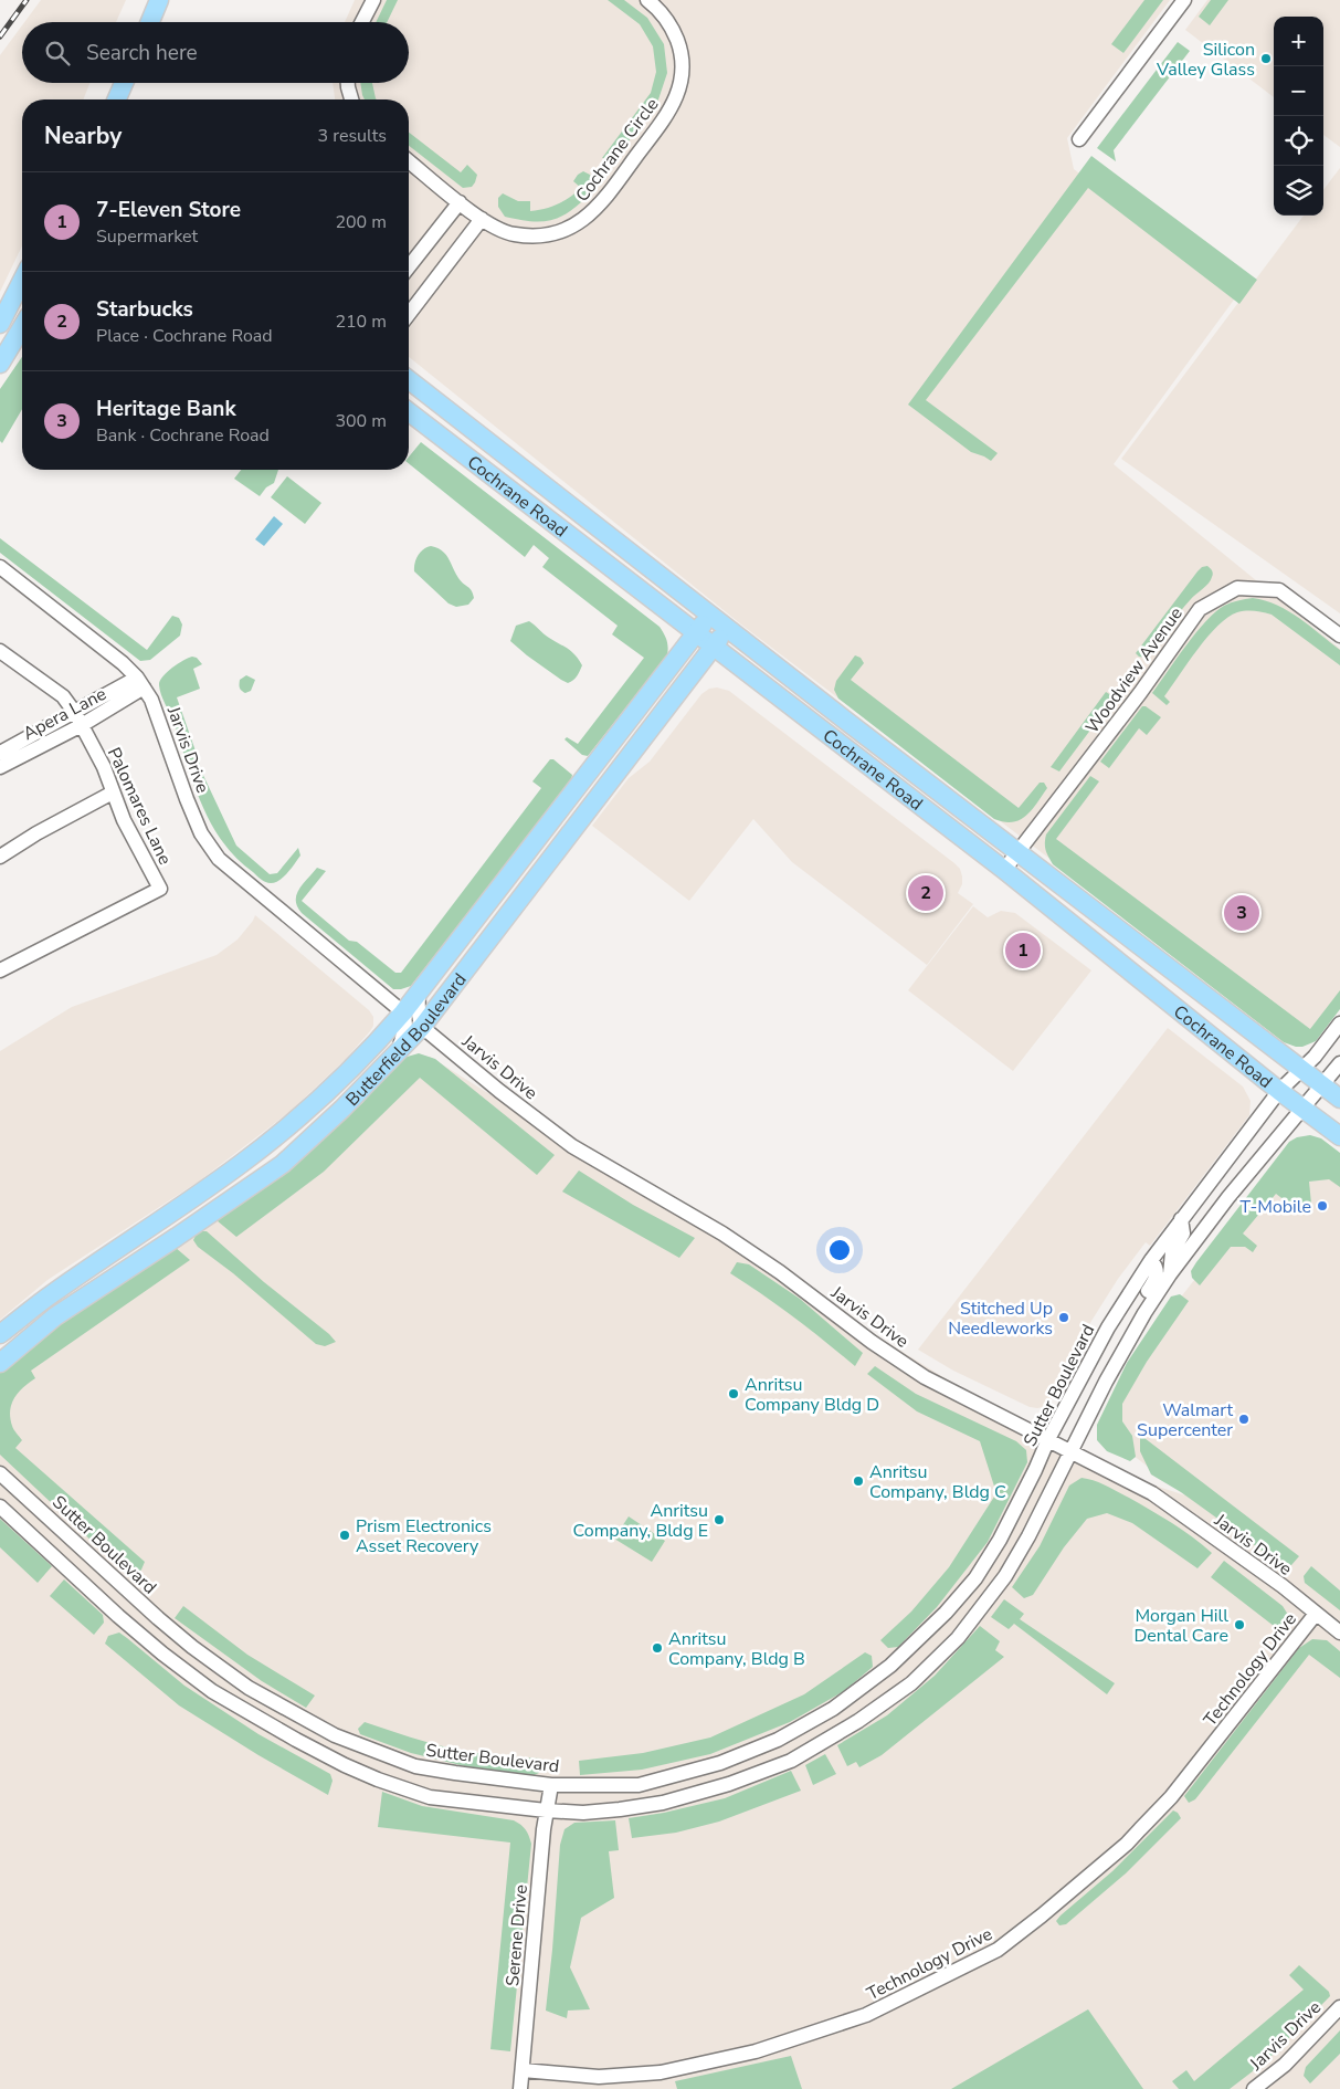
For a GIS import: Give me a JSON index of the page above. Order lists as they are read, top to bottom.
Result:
{
  "streets": {
    "main road": ["Cochrane Road", "Butterfield Boulevard"],
    "street": [
      "Cochrane Circle",
      "Woodview Avenue",
      "Apera Lane",
      "Jarvis Drive",
      "Palomares Lane",
      "Sutter Boulevard",
      "Technology Drive",
      "Serene Drive"
    ]
  },
  "crossings": [
    ["Cochrane Road", "Woodview Avenue"],
    ["Cochrane Road", "Butterfield Boulevard"],
    ["Cochrane Road", "Sutter Boulevard"],
    ["Apera Lane", "Jarvis Drive"],
    ["Apera Lane", "Palomares Lane"],
    ["Jarvis Drive", "Butterfield Boulevard"],
    ["Jarvis Drive", "Sutter Boulevard"],
    ["Jarvis Drive", "Technology Drive"],
    ["Sutter Boulevard", "Serene Drive"],
    ["Technology Drive", "Serene Drive"]
  ],
  "places": [
    "Silicon Valley Glass",
    "T-Mobile",
    "Stitched Up Needleworks",
    "Anritsu Company Bldg D",
    "Walmart Supercenter",
    "Anritsu Company, Bldg C",
    "Anritsu Company, Bldg E",
    "Prism Electronics Asset Recovery",
    "Morgan Hill Dental Care",
    "Anritsu Company, Bldg B"
  ],
  "page": {
    "map_buttons": ["+", "−"],
    "search": "Search here",
    "heading": ["Nearby", "3 results"],
    "list": [
      {
        "mark": "1",
        "name": "7-Eleven Store",
        "note": "Supermarket",
        "value": "200 m"
      },
      {
        "mark": "2",
        "name": "Starbucks",
        "note": "Place · Cochrane Road",
        "value": "210 m"
      },
      {
        "mark": "3",
        "name": "Heritage Bank",
        "note": "Bank · Cochrane Road",
        "value": "300 m"
      }
    ],
    "pins": ["2", "3", "1"]
  }
}
